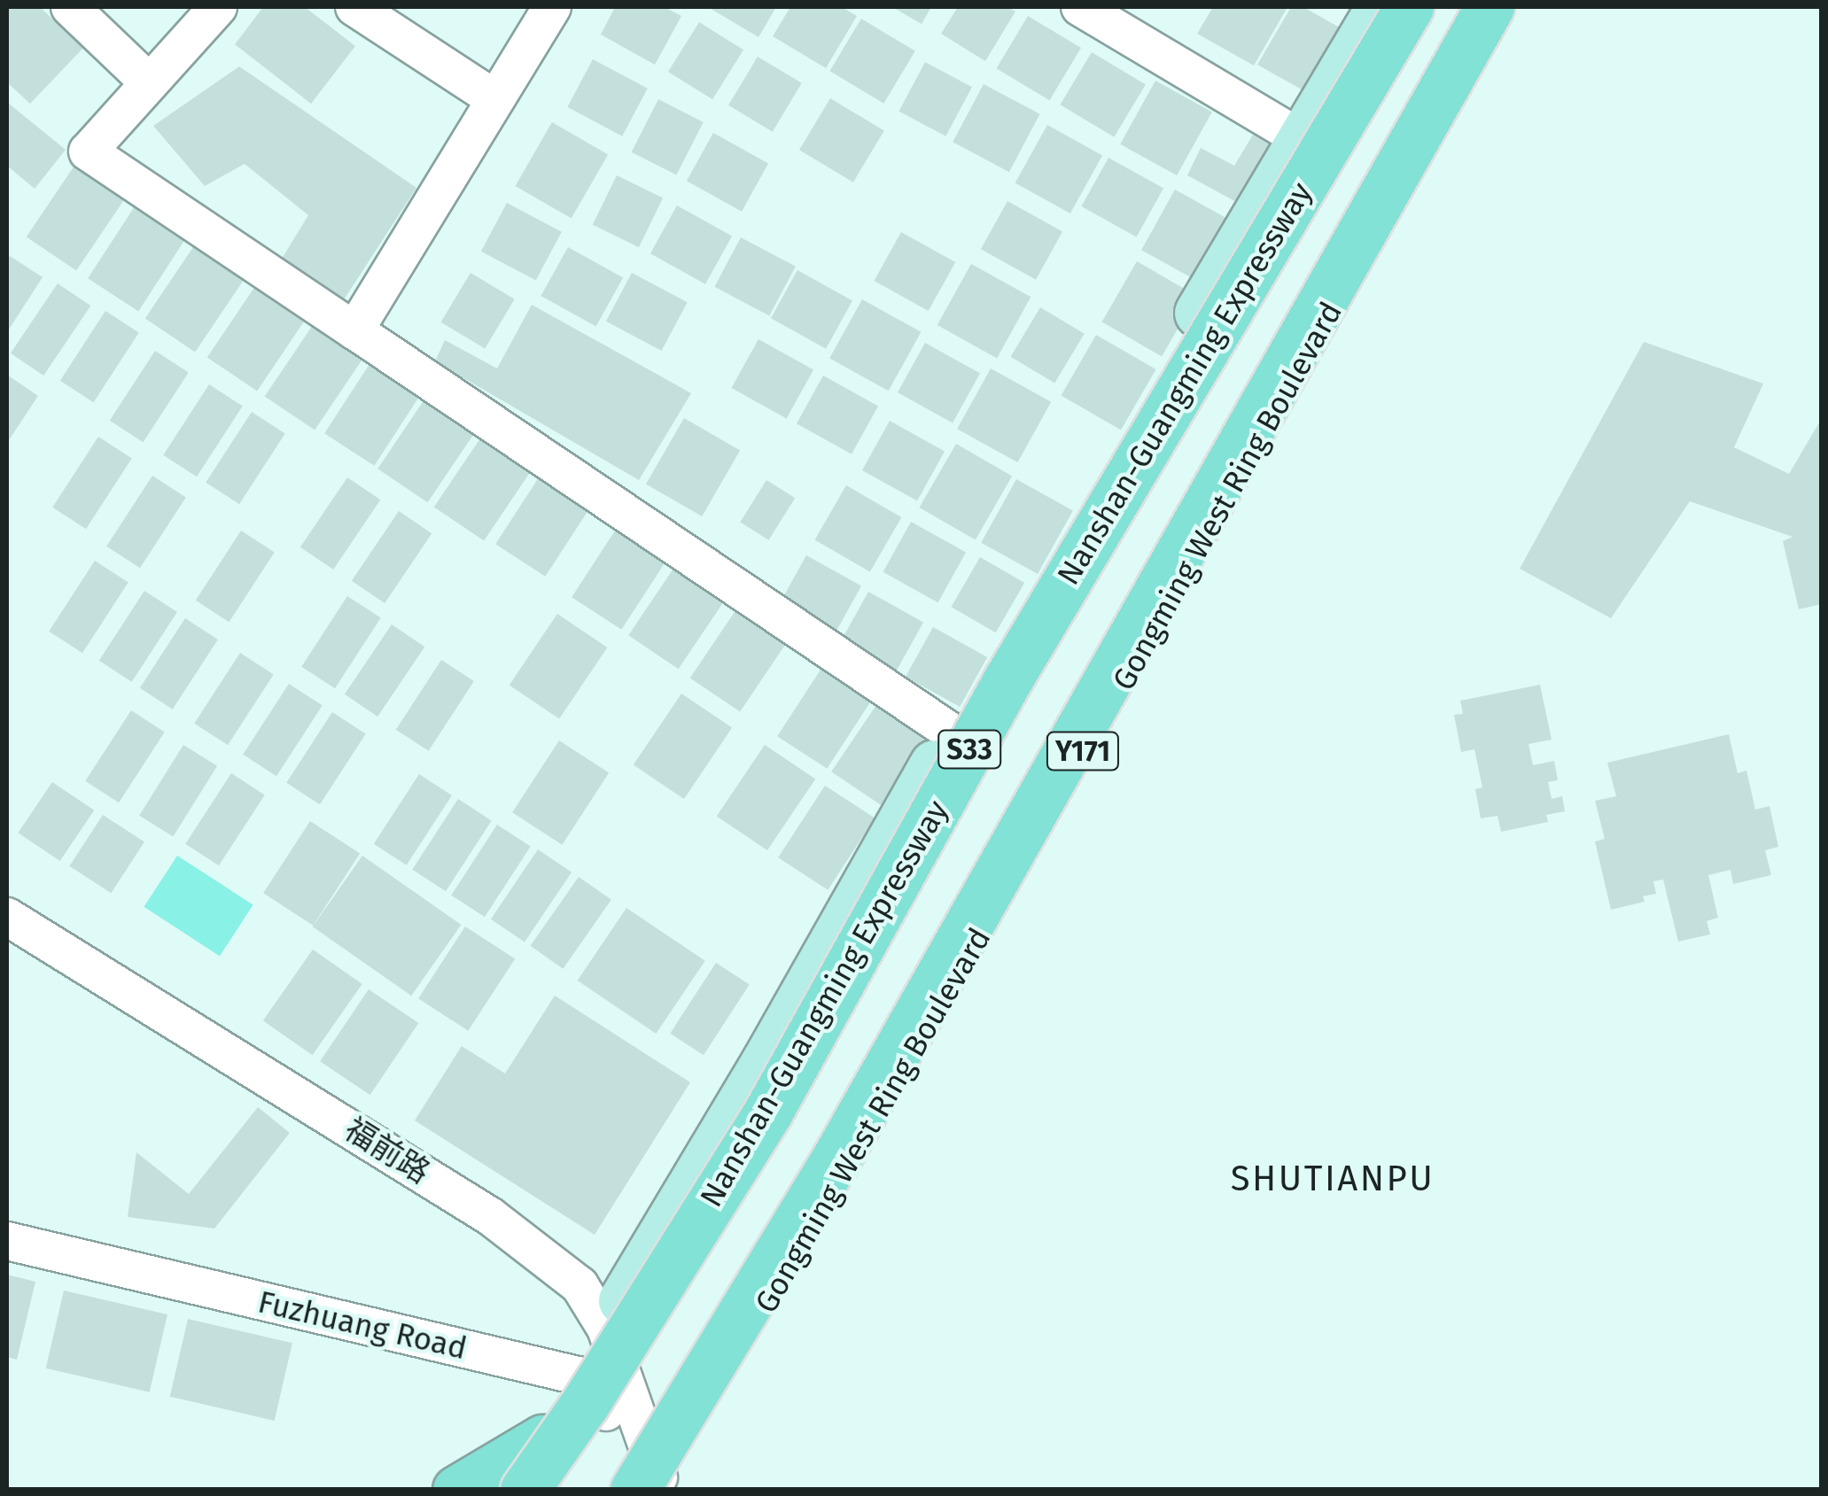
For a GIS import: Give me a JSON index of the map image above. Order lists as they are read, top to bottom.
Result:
{
  "streets": {
    "highway": ["Nanshan-Guangming Expressway", "S33"],
    "main road": ["Gongming West Ring Boulevard", "Y171"],
    "street": ["福前路", "Fuzhuang Road"]
  },
  "crossings": [
    ["Gongming West Ring Boulevard", "S33"],
    ["Gongming West Ring Boulevard", "福前路"],
    ["S33", "福前路"]
  ],
  "districts": ["SHUTIANPU"]
}
